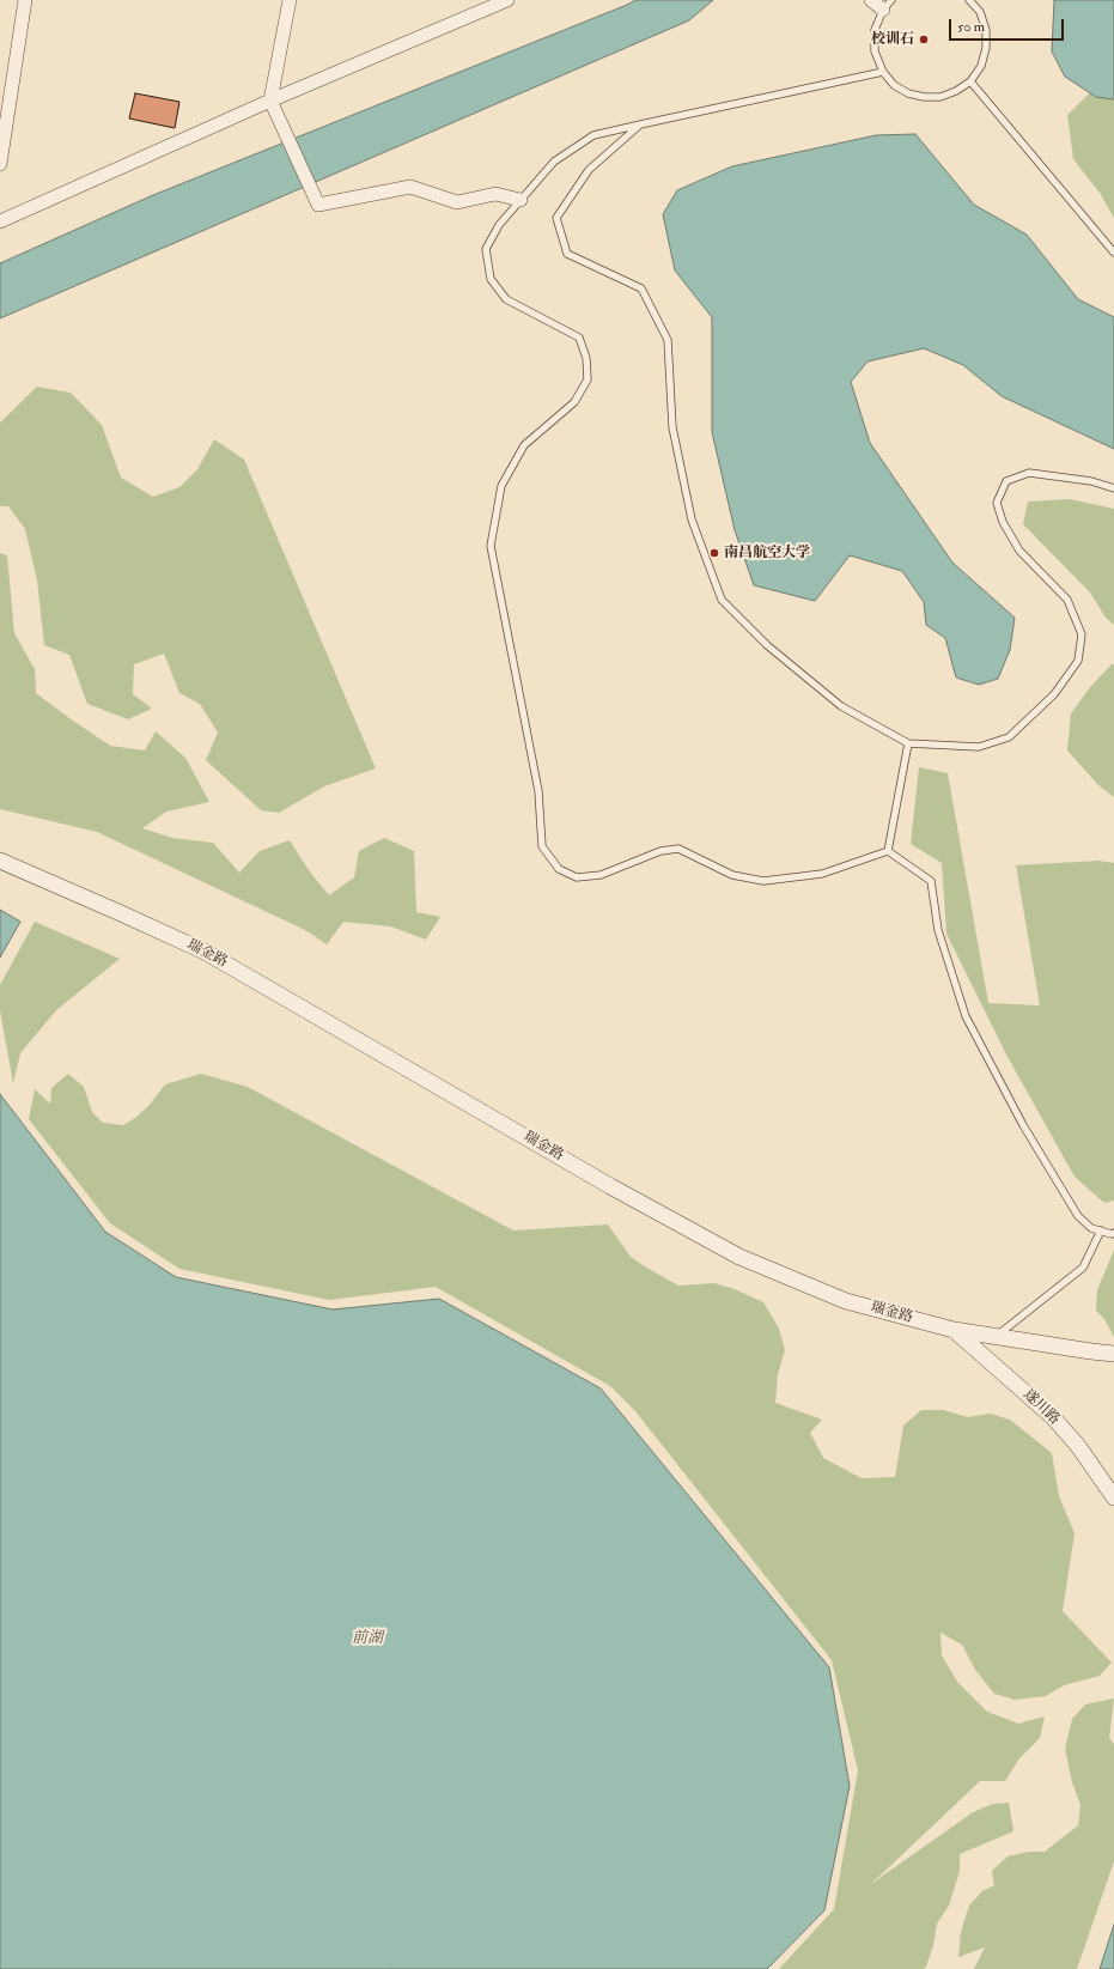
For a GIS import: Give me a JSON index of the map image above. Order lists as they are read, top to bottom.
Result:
{
  "streets": {
    "street": ["瑞金路", "遂川路"]
  },
  "crossings": [
    ["瑞金路", "遂川路"]
  ],
  "water": ["前湖"],
  "places": ["校训石", "南昌航空大学"],
  "scale_bar": "50 m"
}
